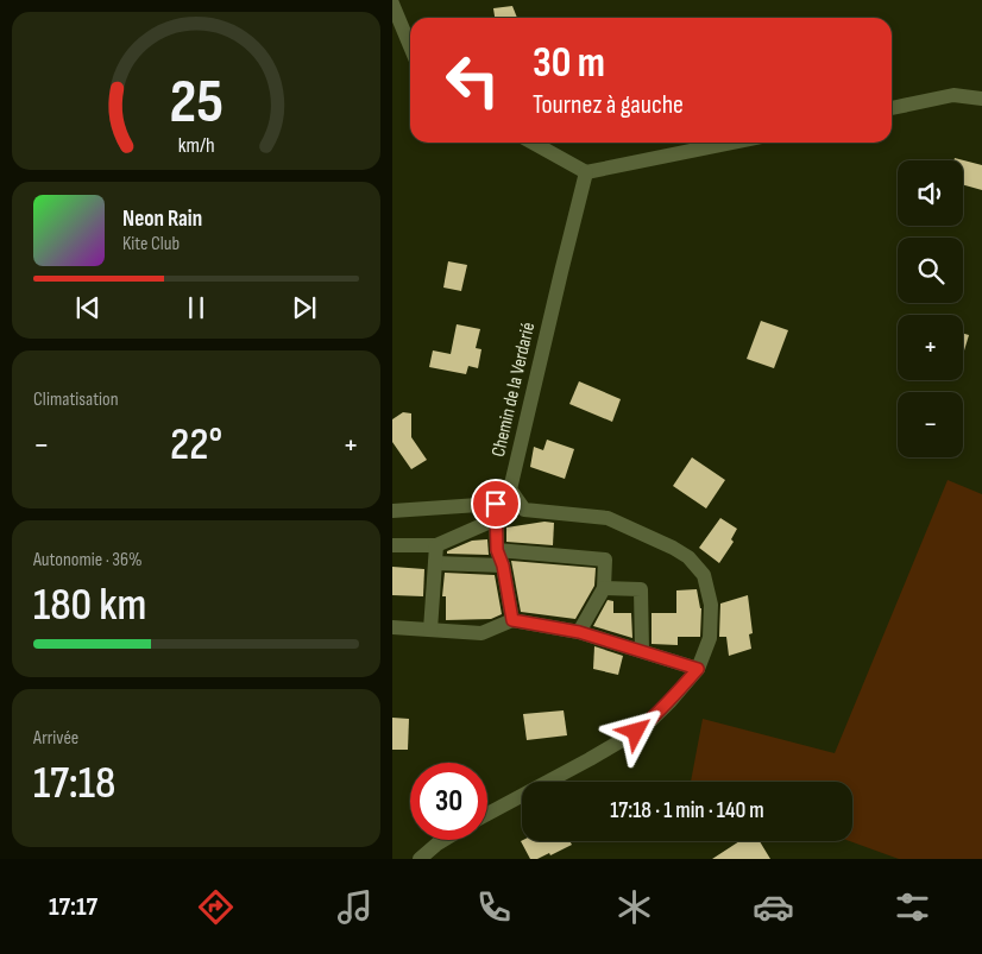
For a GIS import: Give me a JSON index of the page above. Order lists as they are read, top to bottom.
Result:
{
  "streets": {
    "street": ["Chemin de la Verdarié"]
  },
  "page": {
    "turn": ["30 m", "Tournez à gauche"],
    "map_buttons": ["+", "−"],
    "song": ["Neon Rain", "Kite Club"],
    "tile": [
      "Climatisation",
      ["Autonomie · 36%", "180 km"],
      ["Arrivée", "17:18"]
    ],
    "heat": ["−", "22°", "+"],
    "limit": "30",
    "trip": "17:18 · 1 min · 140 m",
    "tabs": "17:17",
    "gauge": ["25", "km/h"]
  }
}
